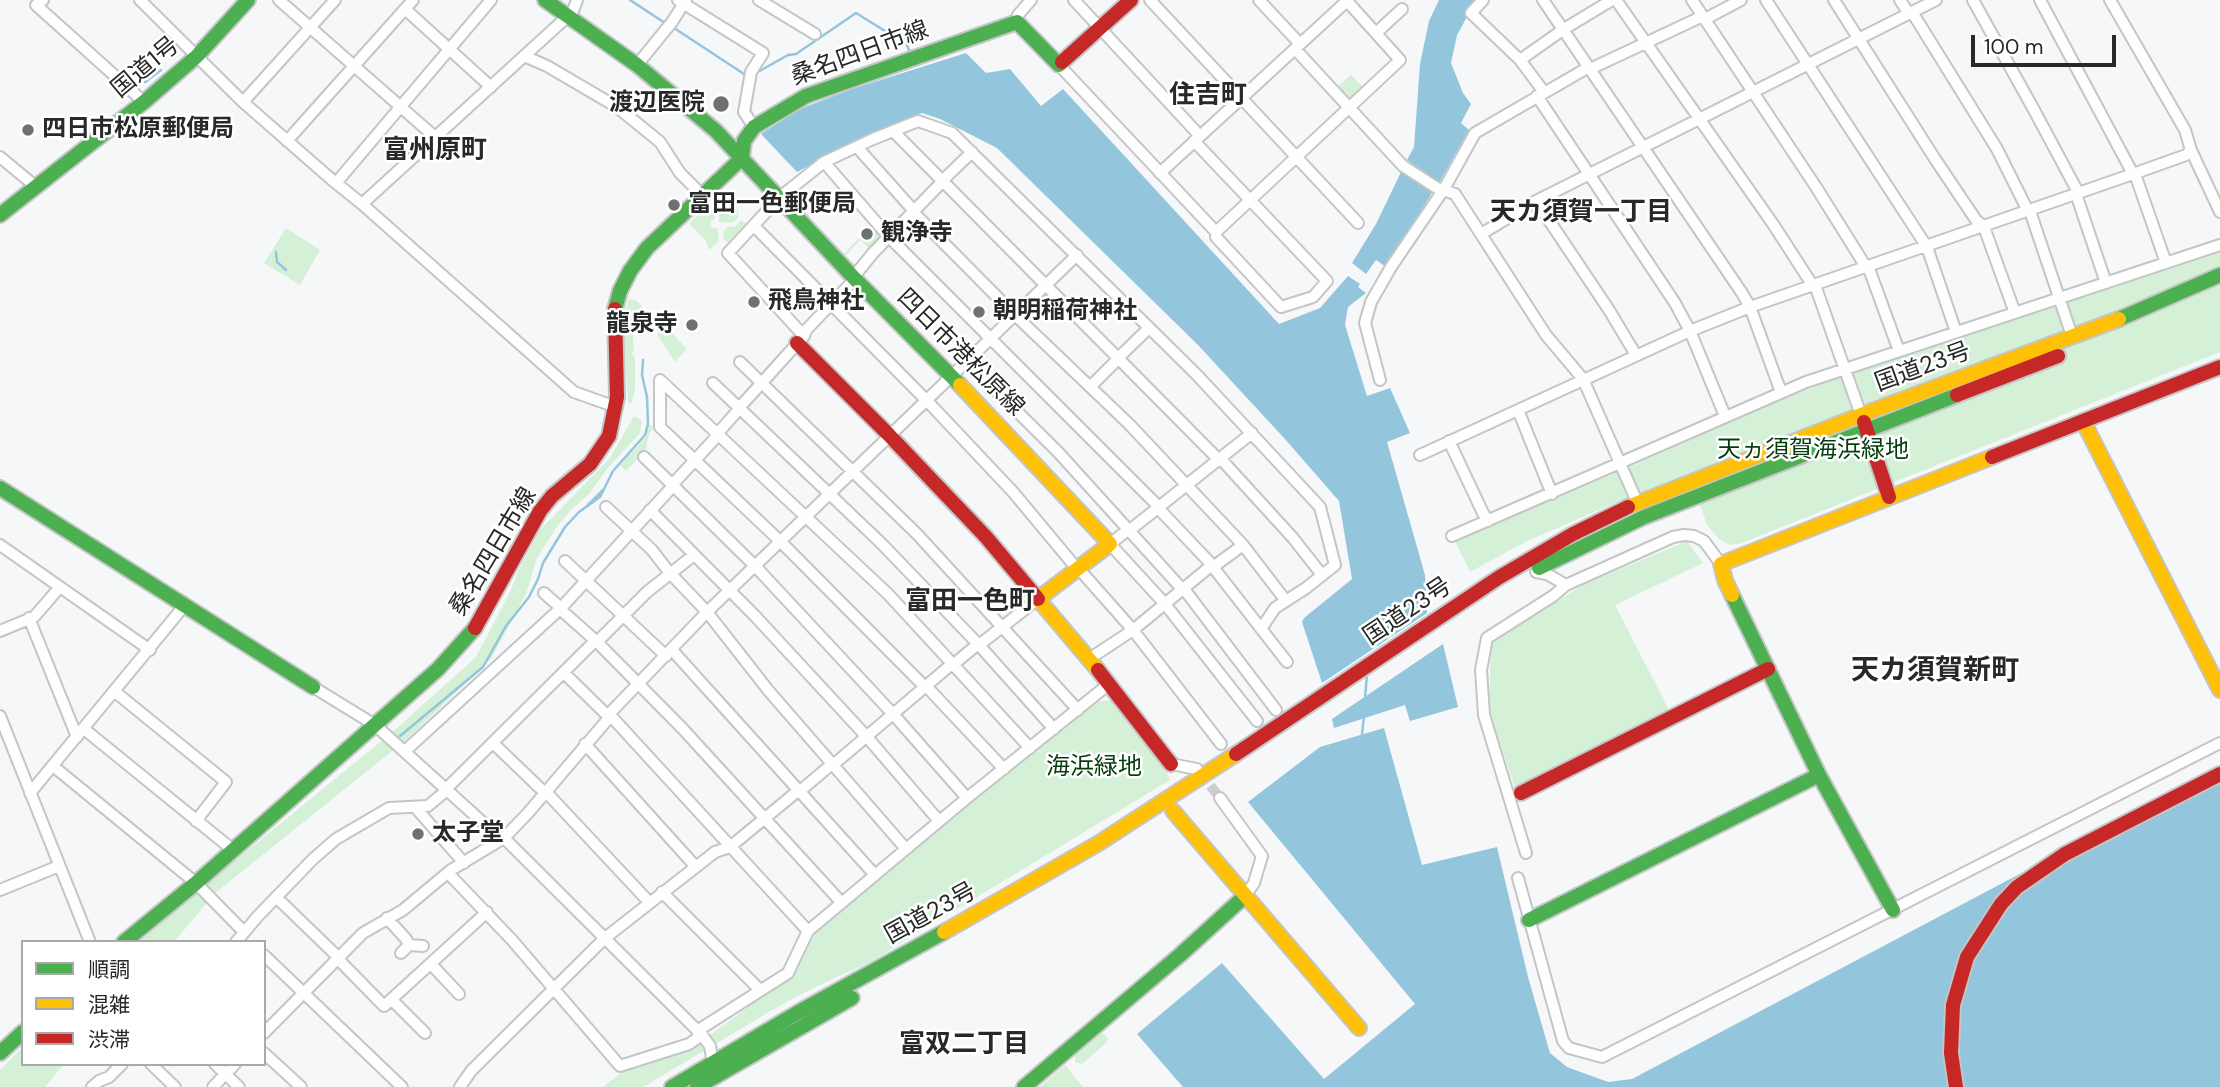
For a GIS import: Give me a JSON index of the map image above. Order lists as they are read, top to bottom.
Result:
{
  "streets": {
    "main road": [
      "桑名四日市線",
      "国道1号",
      "四日市港松原線",
      "国道23号"
    ]
  },
  "crossings": [
    ["桑名四日市線", "四日市港松原線"]
  ],
  "districts": [
    "住吉町",
    "富州原町",
    "天カ須賀一丁目",
    "富田一色町",
    "天カ須賀新町",
    "富双二丁目"
  ],
  "parks": ["天ヵ須賀海浜緑地", "海浜緑地"],
  "places": [
    "渡辺医院",
    "四日市松原郵便局",
    "富田一色郵便局",
    "観浄寺",
    "飛鳥神社",
    "朝明稲荷神社",
    "龍泉寺",
    "太子堂"
  ],
  "legend": ["順調", "混雑", "渋滞"],
  "scale_bar": "100 m"
}
